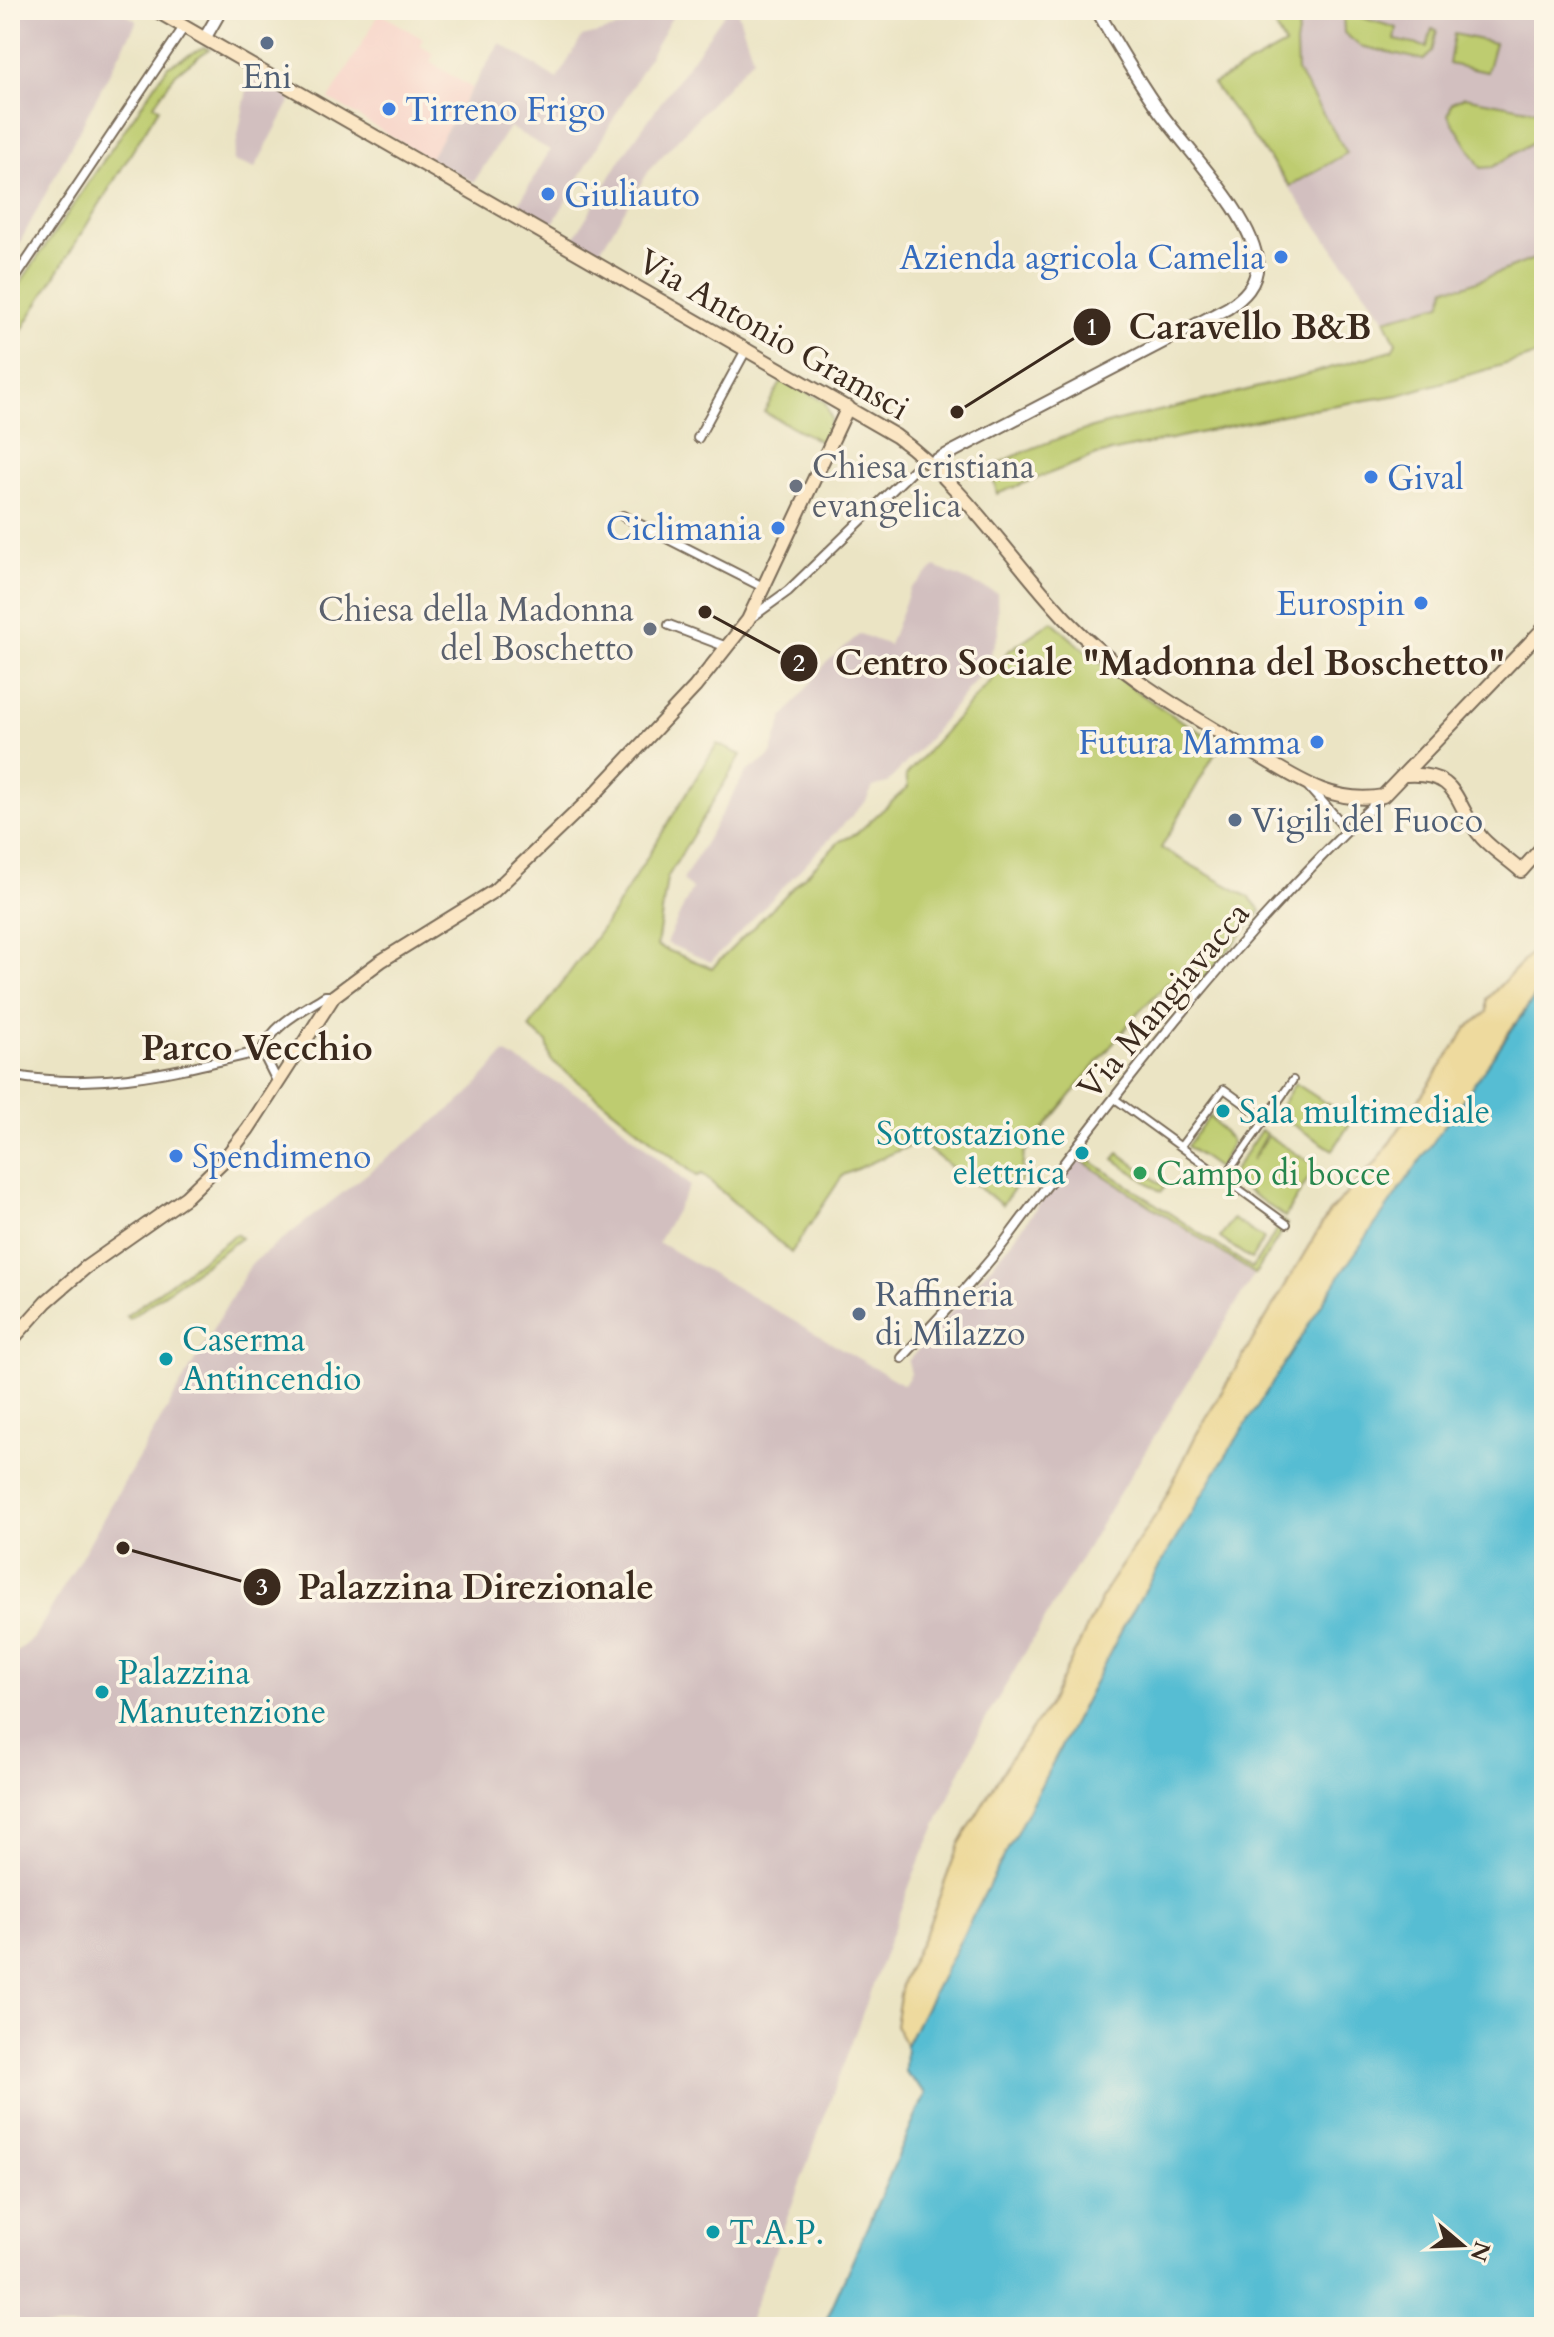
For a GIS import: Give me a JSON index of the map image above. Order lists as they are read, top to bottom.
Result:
{
  "streets": {
    "main road": ["Via Antonio Gramsci"],
    "street": ["Via Mangiavacca"]
  },
  "crossings": [
    ["Via Antonio Gramsci", "Via Mangiavacca"]
  ],
  "districts": ["Parco Vecchio"],
  "places": [
    "Eni",
    "Tirreno Frigo",
    "Giuliauto",
    "Azienda agricola Camelia",
    "Caravello B&B",
    "Gival",
    "Chiesa cristiana evangelica",
    "Ciclimania",
    "Eurospin",
    "Centro Sociale \"Madonna del Boschetto\"",
    "Chiesa della Madonna del Boschetto",
    "Futura Mamma",
    "Vigili del Fuoco",
    "Sala multimediale",
    "Sottostazione elettrica",
    "Spendimeno",
    "Campo di bocce",
    "Raffineria di Milazzo",
    "Caserma Antincendio",
    "Palazzina Direzionale",
    "Palazzina Manutenzione",
    "T.A.P."
  ],
  "north": "right"
}
